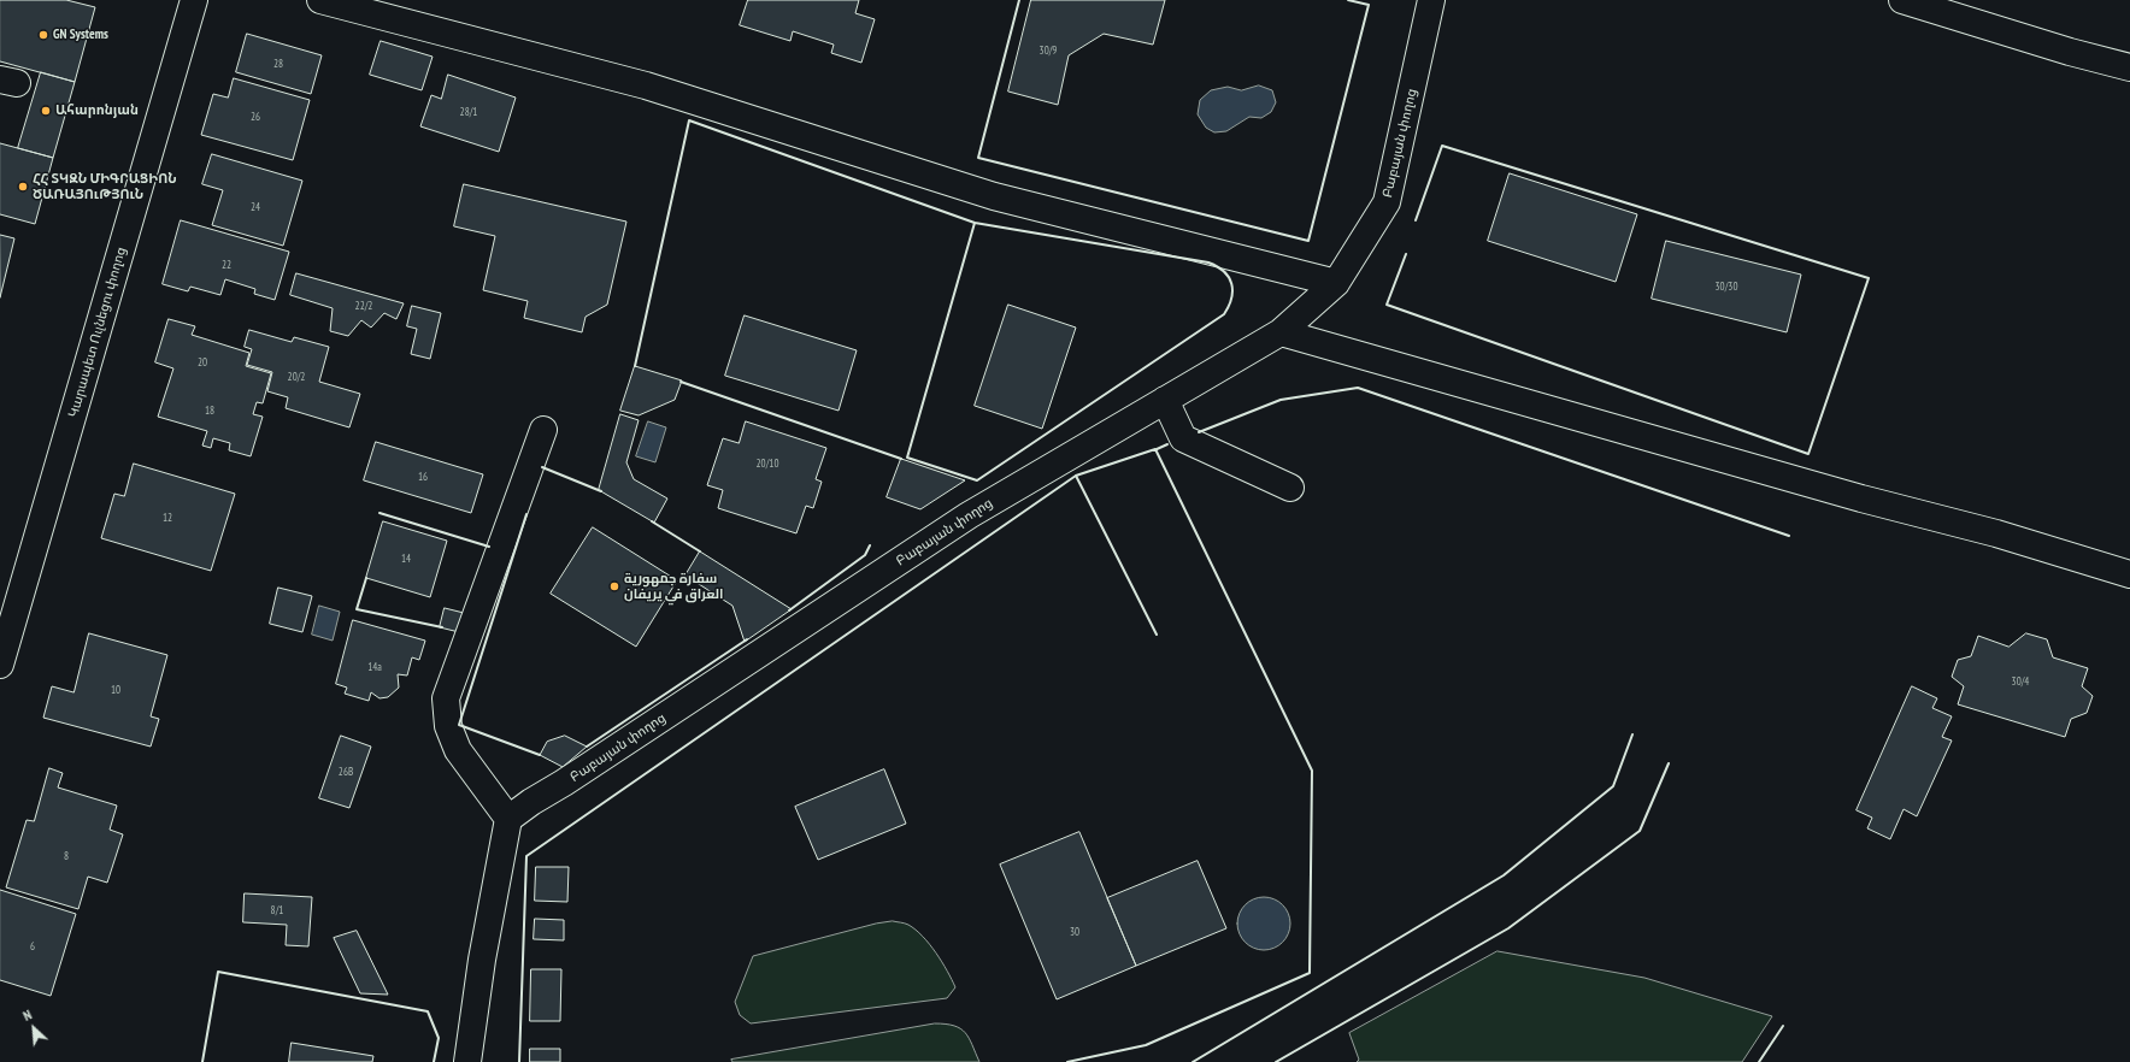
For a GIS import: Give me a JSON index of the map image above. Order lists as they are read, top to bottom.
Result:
{
  "streets": {
    "street": ["Բաբայան փողոց", "Կարապետ Ուլնեցու փողոց"]
  },
  "places": [
    "GN Systems",
    "Ահարոնյան",
    "ՀՀ ՏԿԶՆ ՄԻԳՐԱՑԻՈՆ ԾԱՌԱՅՈւԹՅՈւՆ",
    "سفارة جمهورية العراق في يريفان"
  ],
  "house_numbers": [
    "30/9",
    "28",
    "28/1",
    "26",
    "24",
    "22",
    "30/30",
    "22/2",
    "20",
    "20/2",
    "18",
    "20/10",
    "16",
    "12",
    "14",
    "14a",
    "30/4",
    "10",
    "26B",
    "8",
    "8/1",
    "30",
    "6"
  ],
  "north": "top left"
}
